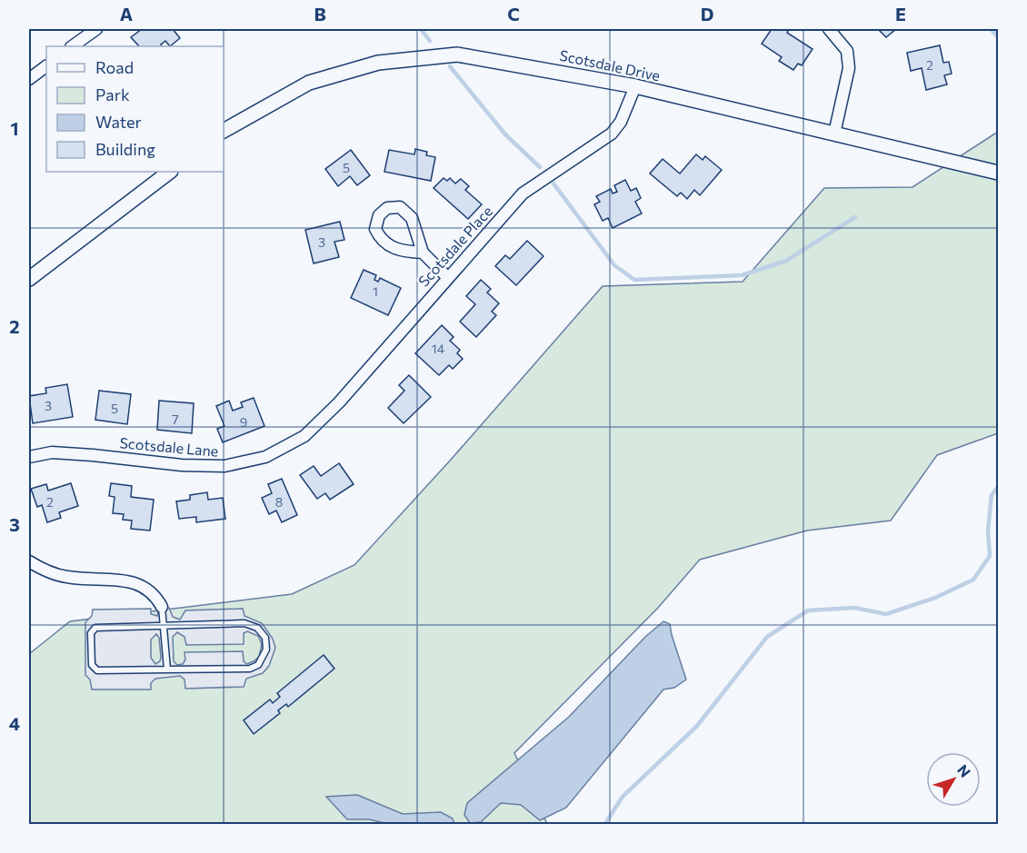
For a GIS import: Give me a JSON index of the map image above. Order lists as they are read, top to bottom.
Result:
{
  "streets": {
    "street": ["Scotsdale Drive", "Scotsdale Place", "Scotsdale Lane"]
  },
  "crossings": [
    ["Scotsdale Drive", "Scotsdale Place"],
    ["Scotsdale Place", "Scotsdale Lane"]
  ],
  "house_numbers": [
    "2",
    "5",
    "3",
    "1",
    "14",
    "3",
    "5",
    "7",
    "9",
    "2",
    "8"
  ],
  "legend": [
    "Road",
    "Park",
    "Water",
    "Building"
  ],
  "north": "top right",
  "grid": {
    "columns": [
      "A",
      "B",
      "C",
      "D",
      "E"
    ],
    "rows": [
      "1",
      "2",
      "3",
      "4"
    ]
  }
}
